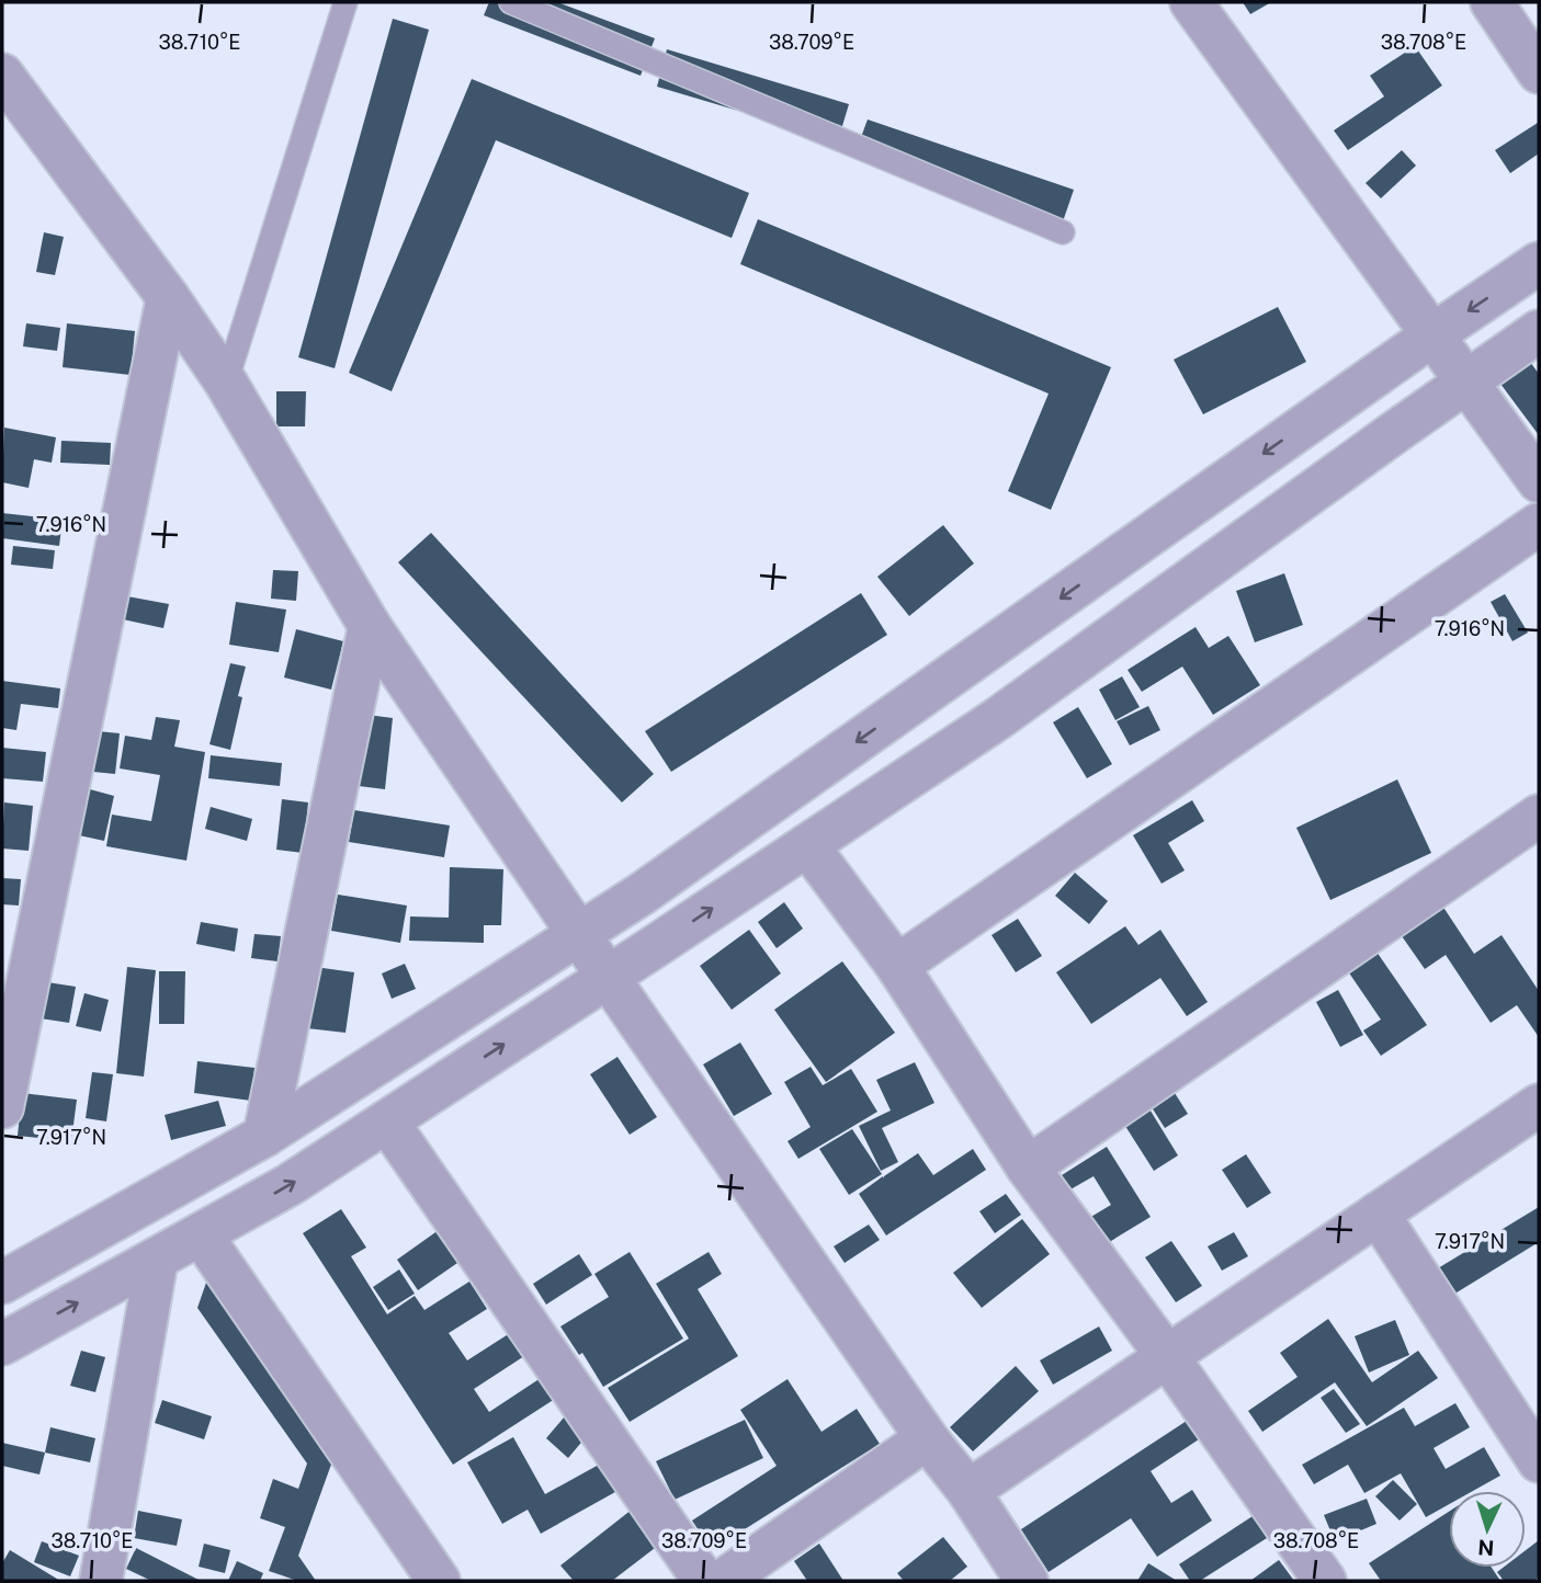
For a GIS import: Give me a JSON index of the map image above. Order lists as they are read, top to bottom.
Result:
{
  "north": "bottom",
  "coordinates": [
    "38.710°E",
    "38.709°E",
    "38.708°E",
    "7.916°N",
    "7.917°N"
  ]
}
